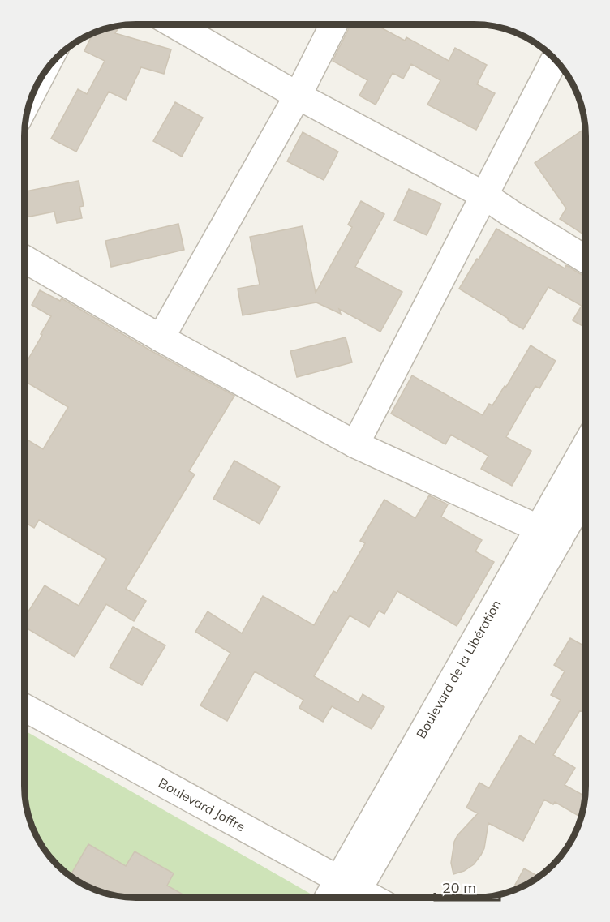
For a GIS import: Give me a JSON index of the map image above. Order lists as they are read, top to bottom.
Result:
{
  "streets": {
    "street": ["Boulevard de la Libération", "Boulevard Joffre"]
  },
  "crossings": [
    ["Boulevard de la Libération", "Boulevard Joffre"]
  ],
  "scale_bar": "20 m"
}
